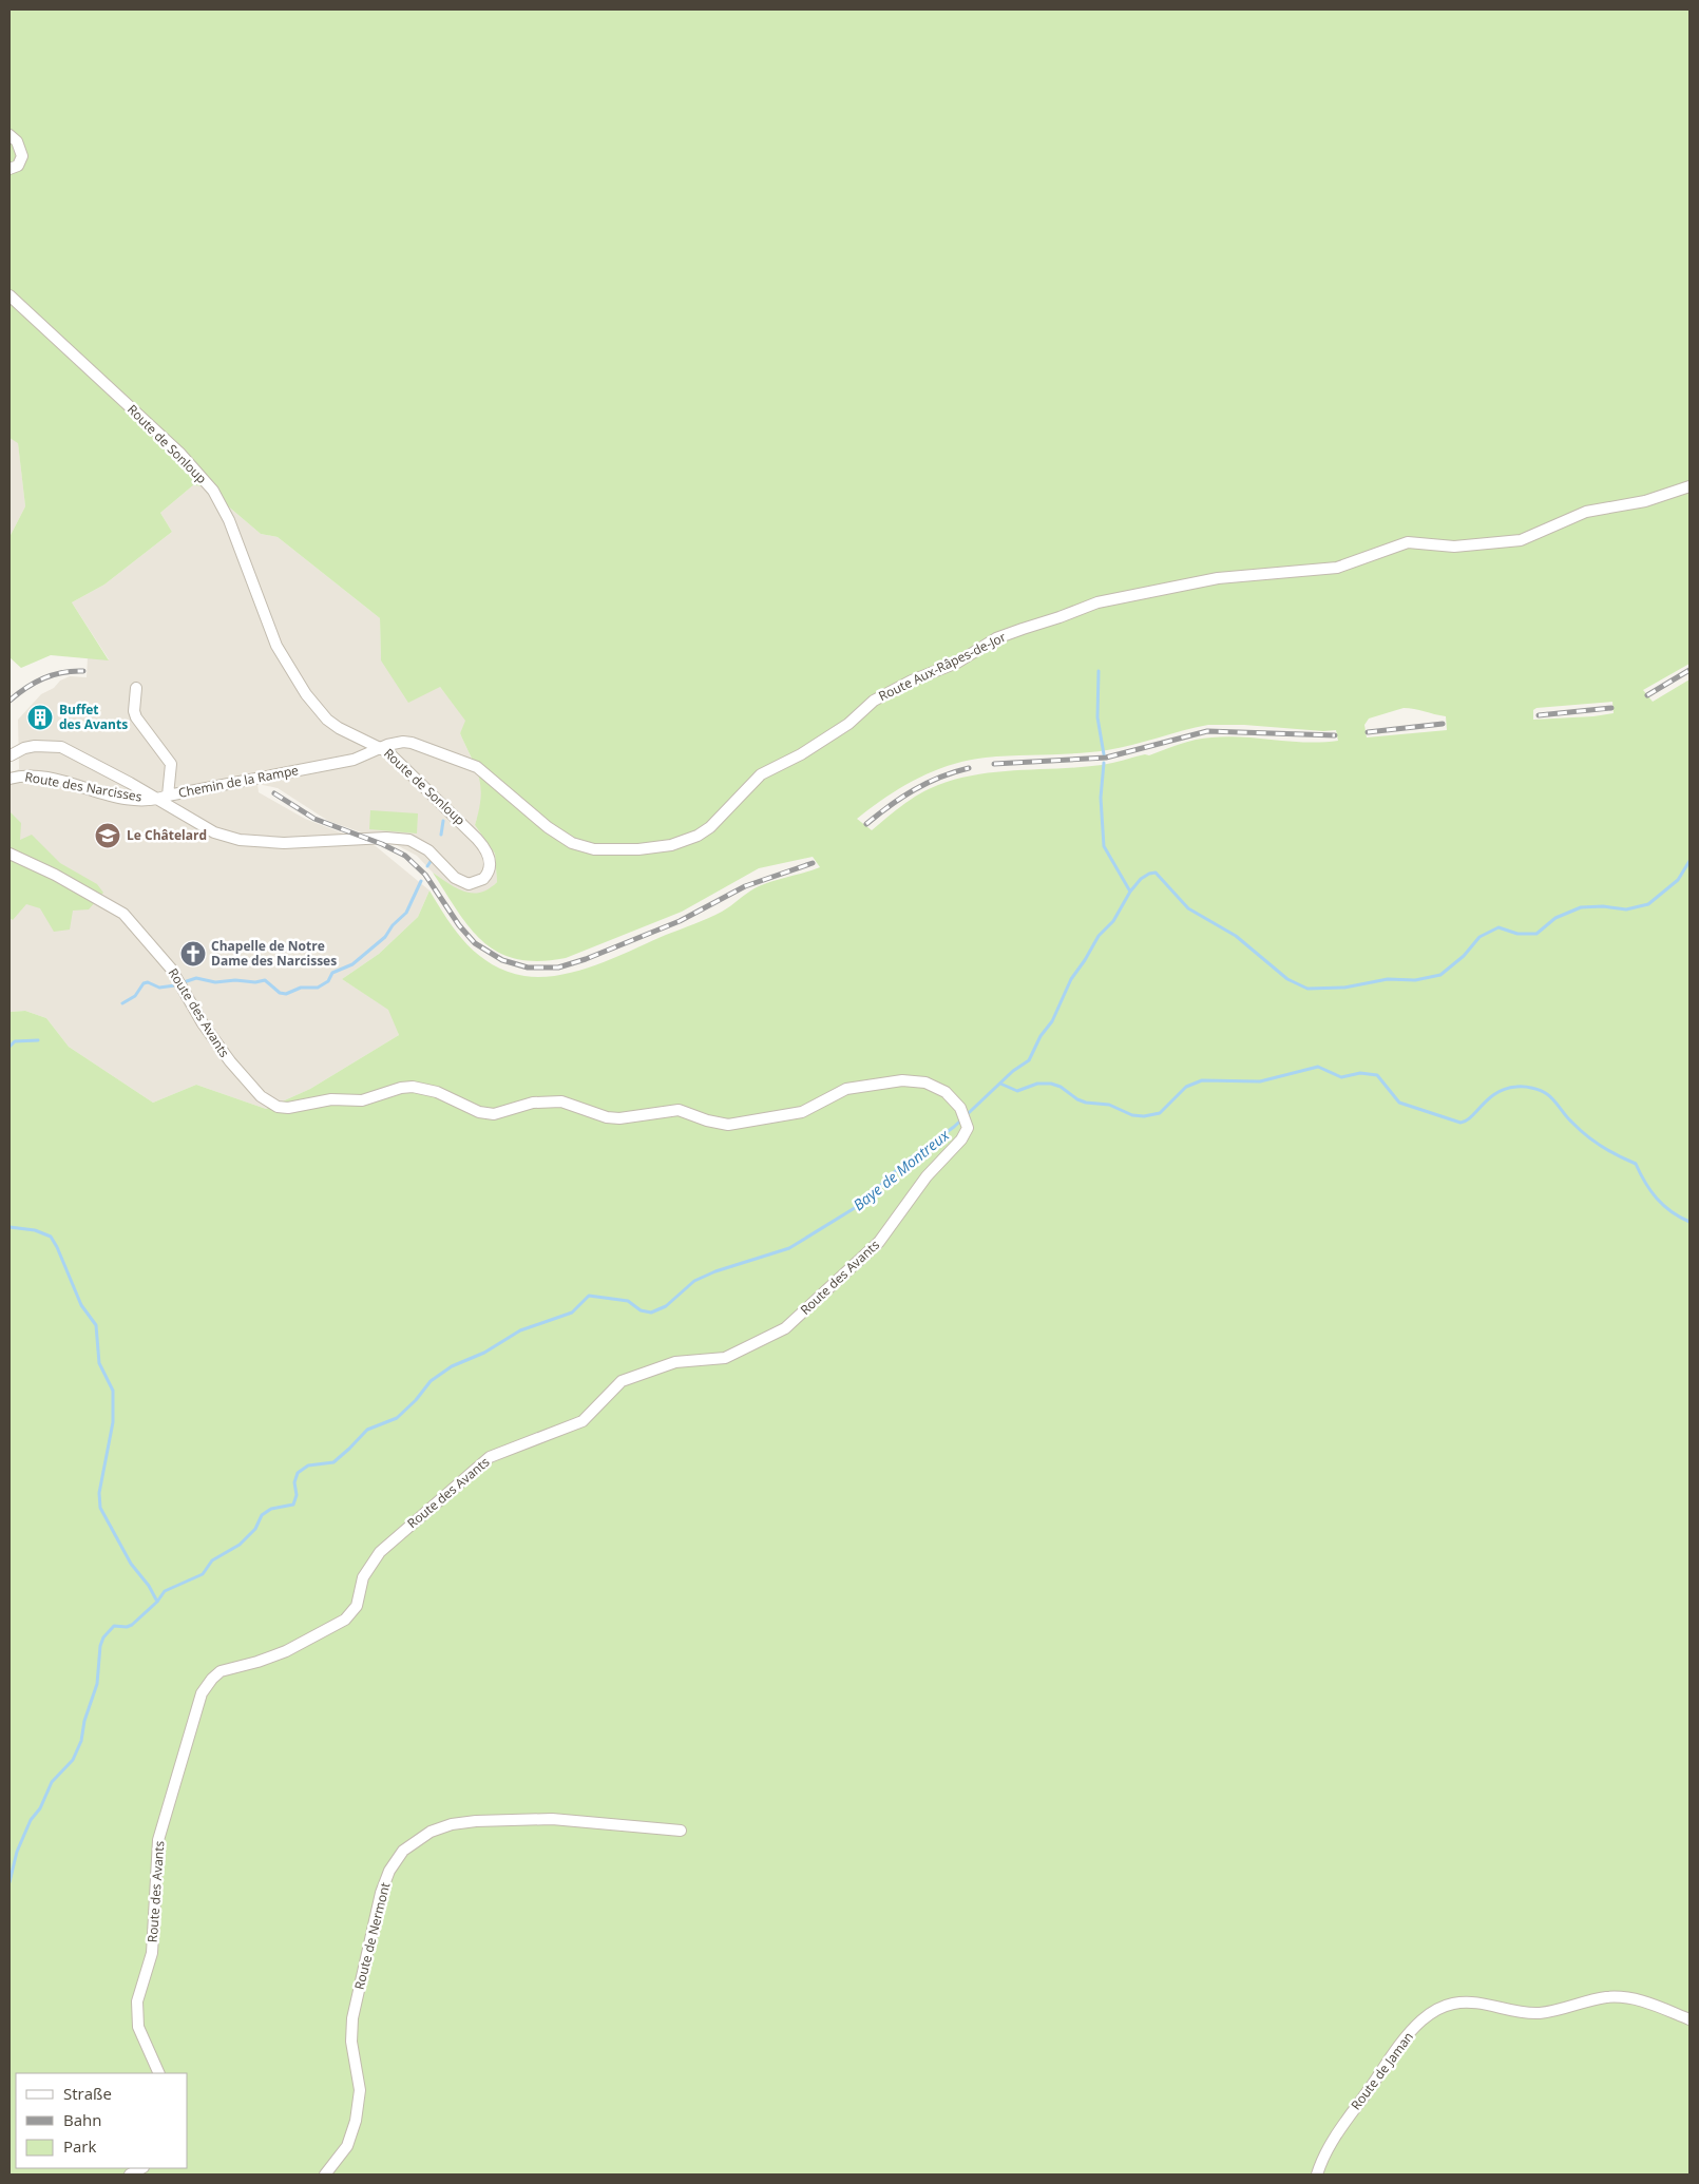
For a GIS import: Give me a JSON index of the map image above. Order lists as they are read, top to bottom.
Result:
{
  "streets": {
    "street": [
      "Route de Sonloup",
      "Route Aux-Râpes-de-Jor",
      "Chemin de la Rampe",
      "Route des Narcisses",
      "Route des Avants",
      "Route de Nermont",
      "Route de Jaman"
    ]
  },
  "crossings": [
    ["Route de Sonloup", "Route Aux-Râpes-de-Jor"],
    ["Route de Sonloup", "Chemin de la Rampe"],
    ["Route Aux-Râpes-de-Jor", "Chemin de la Rampe"],
    ["Chemin de la Rampe", "Route des Narcisses"]
  ],
  "water": ["Baye de Montreux"],
  "places": {
    "building": ["Buffet des Avants"],
    "school or university": ["Le Châtelard"],
    "church": ["Chapelle de Notre Dame des Narcisses"]
  },
  "legend": ["Straße", "Bahn", "Park"]
}
